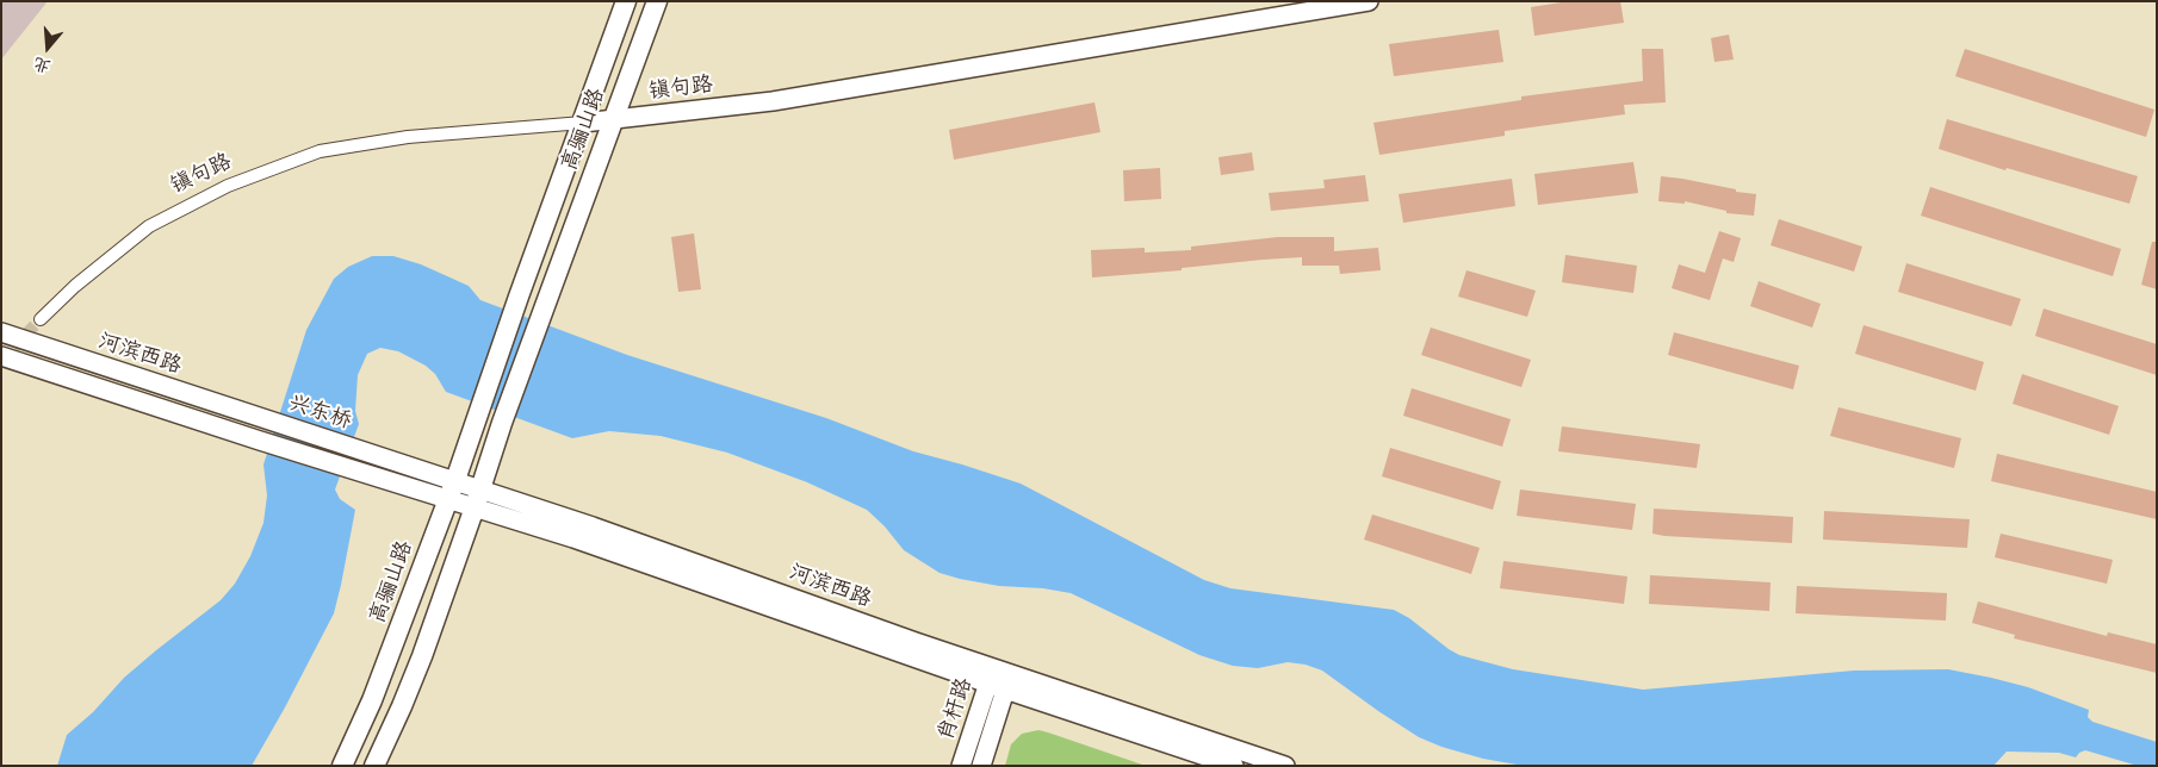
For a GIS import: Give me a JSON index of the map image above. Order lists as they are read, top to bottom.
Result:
{
  "streets": {
    "main road": ["高骊山路"],
    "street": [
      "镇句路",
      "河滨西路",
      "兴东桥",
      "肖杆路"
    ]
  },
  "crossings": [
    ["镇句路", "高骊山路"],
    ["高骊山路", "河滨西路"],
    ["河滨西路", "兴东桥"],
    ["河滨西路", "肖杆路"]
  ],
  "north": "bottom"
}
